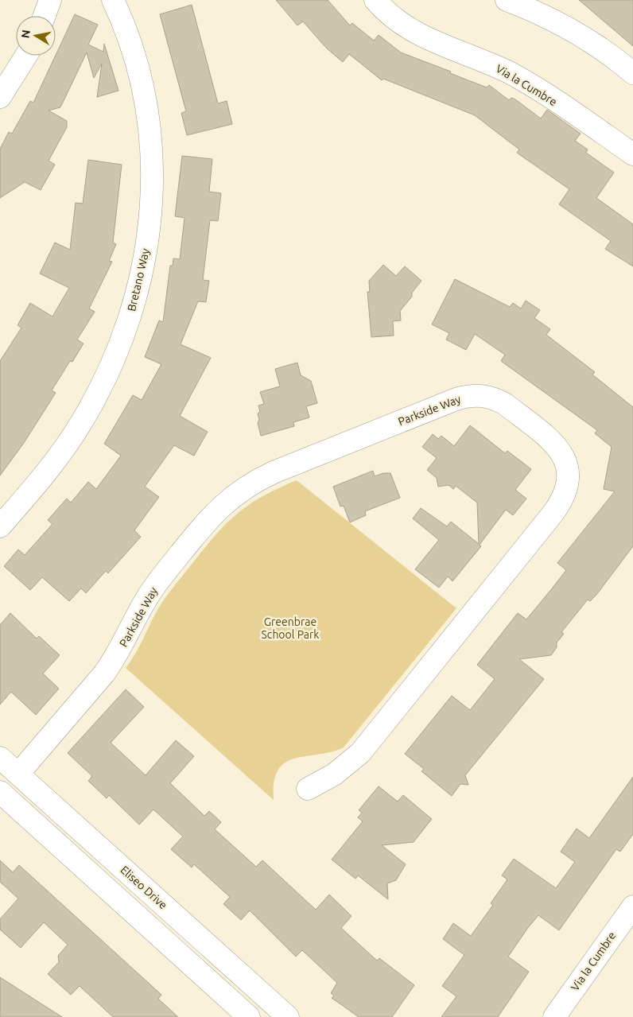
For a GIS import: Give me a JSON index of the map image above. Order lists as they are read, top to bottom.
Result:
{
  "streets": {
    "street": [
      "Via la Cumbre",
      "Bretano Way",
      "Parkside Way",
      "Eliseo Drive"
    ]
  },
  "crossings": [
    ["Parkside Way", "Eliseo Drive"]
  ],
  "parks": ["Greenbrae School Park"],
  "north": "left"
}
